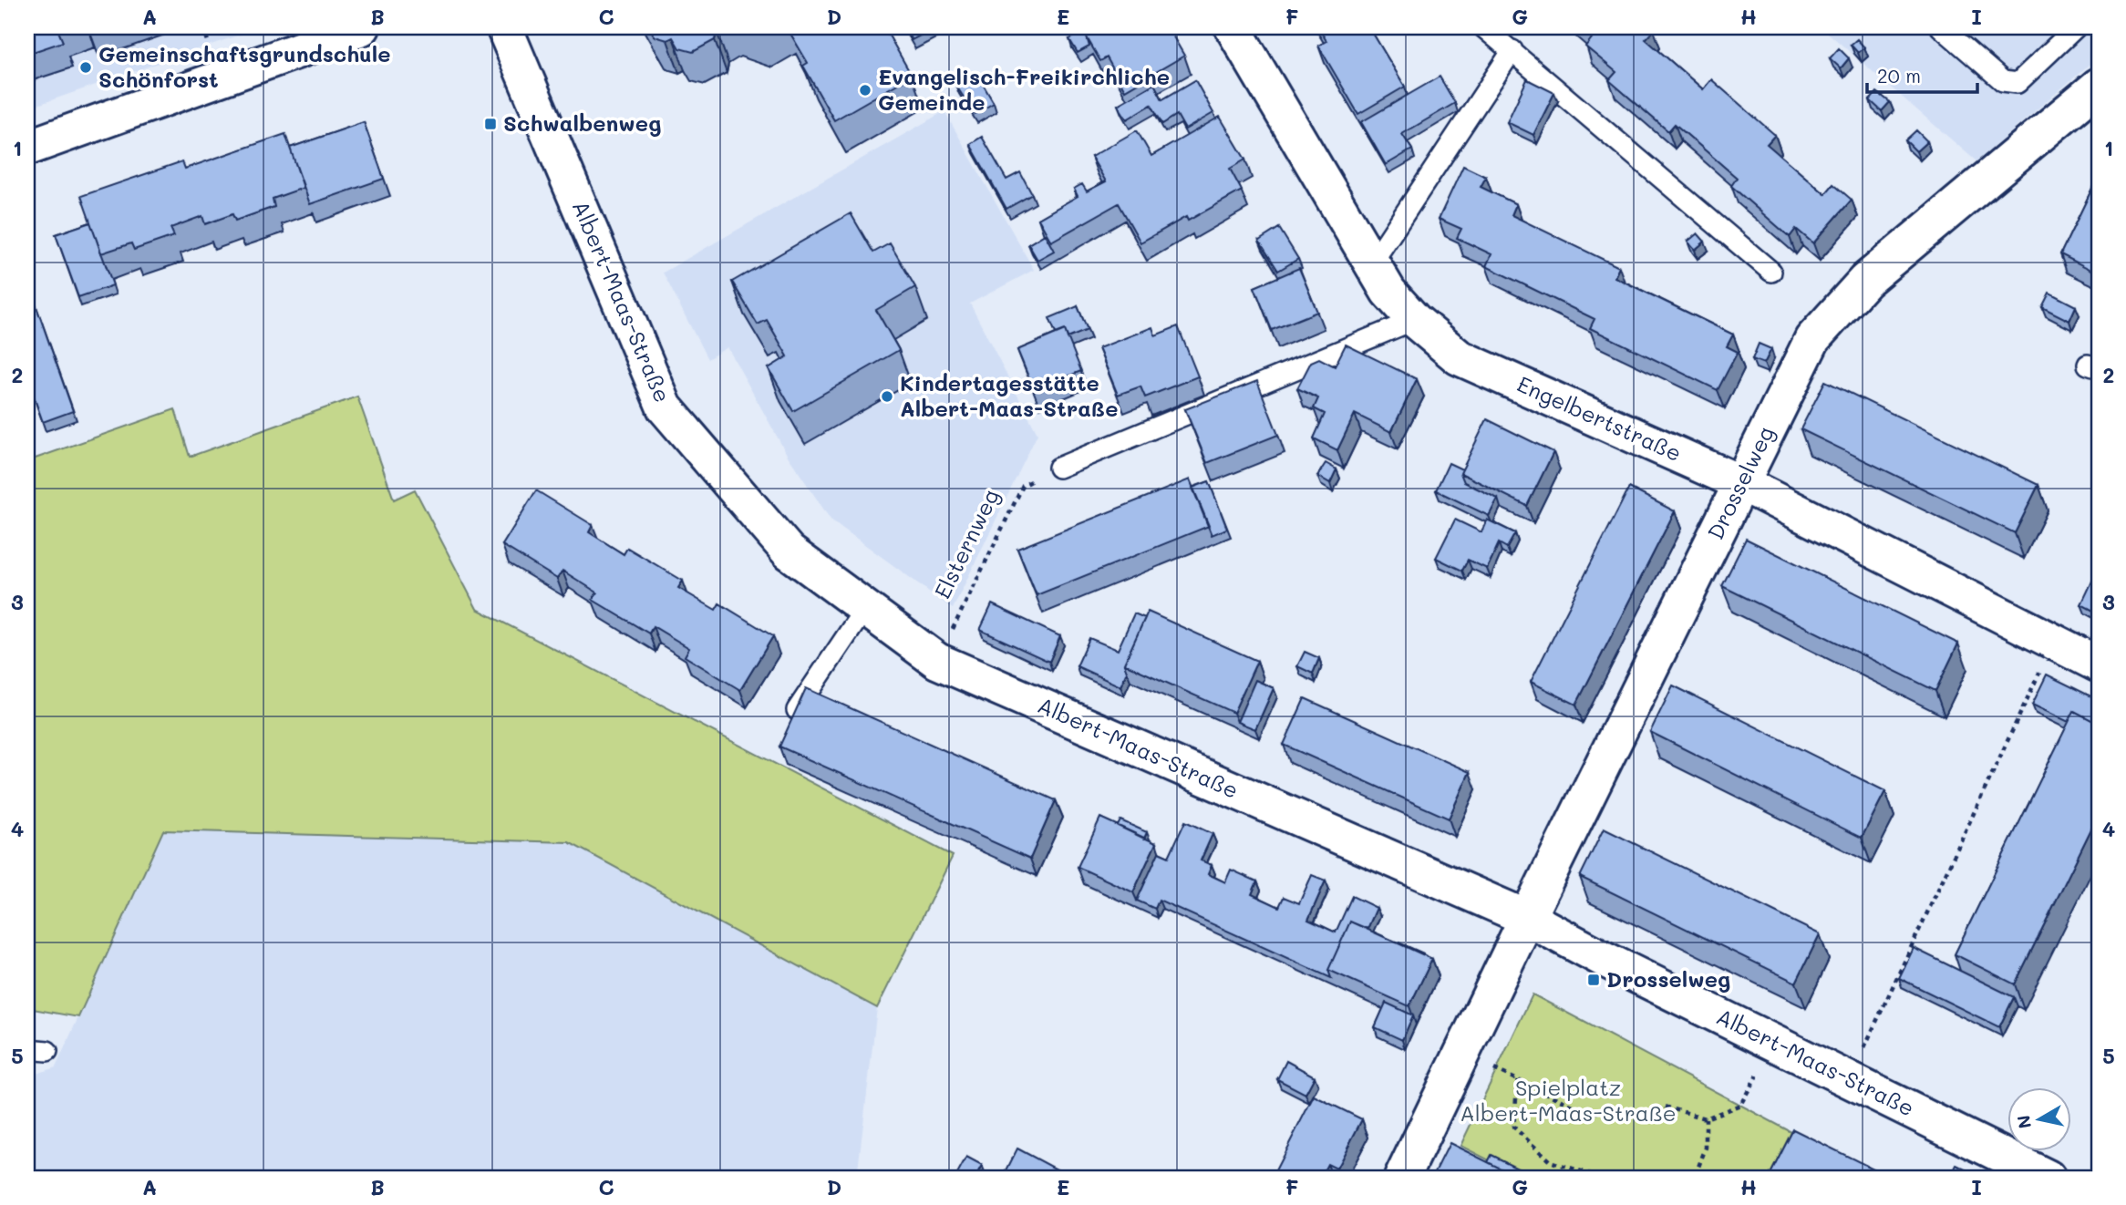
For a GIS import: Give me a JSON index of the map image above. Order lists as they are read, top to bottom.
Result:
{
  "streets": {
    "street": ["Albert-Maas-Straße", "Engelbertstraße", "Drosselweg"],
    "path": ["Elsternweg"]
  },
  "crossings": [
    ["Albert-Maas-Straße", "Drosselweg"],
    ["Albert-Maas-Straße", "Elsternweg"],
    ["Engelbertstraße", "Drosselweg"]
  ],
  "parks": ["Spielplatz Albert-Maas-Straße"],
  "places": {
    "other": ["Gemeinschaftsgrundschule Schönforst", "Evangelisch-Freikirchliche Gemeinde", "Kindertagesstätte Albert-Maas-Straße"],
    "transit": ["Schwalbenweg", "Drosselweg"]
  },
  "scale_bar": "20 m",
  "north": "left",
  "grid": {
    "columns": [
      "A",
      "B",
      "C",
      "D",
      "E",
      "F",
      "G",
      "H",
      "I"
    ],
    "rows": [
      "1",
      "2",
      "3",
      "4",
      "5"
    ]
  }
}
